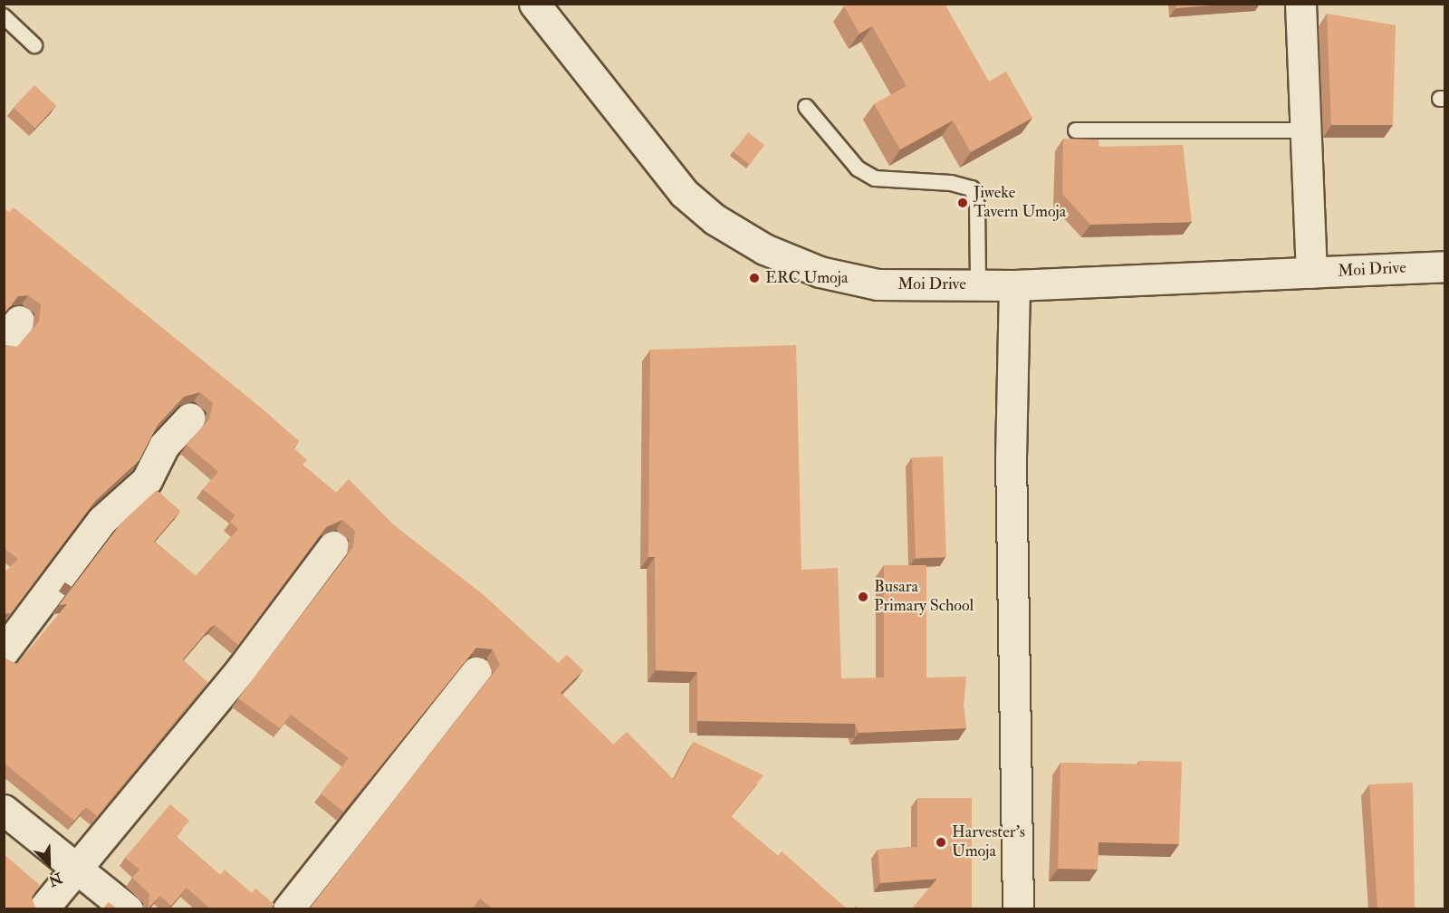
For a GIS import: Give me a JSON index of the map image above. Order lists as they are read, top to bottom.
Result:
{
  "streets": {
    "street": ["Moi Drive"]
  },
  "places": [
    "Jiweke Tavern Umoja",
    "ERC Umoja",
    "Busara Primary School",
    "Harvester's Umoja"
  ],
  "north": "bottom right"
}
